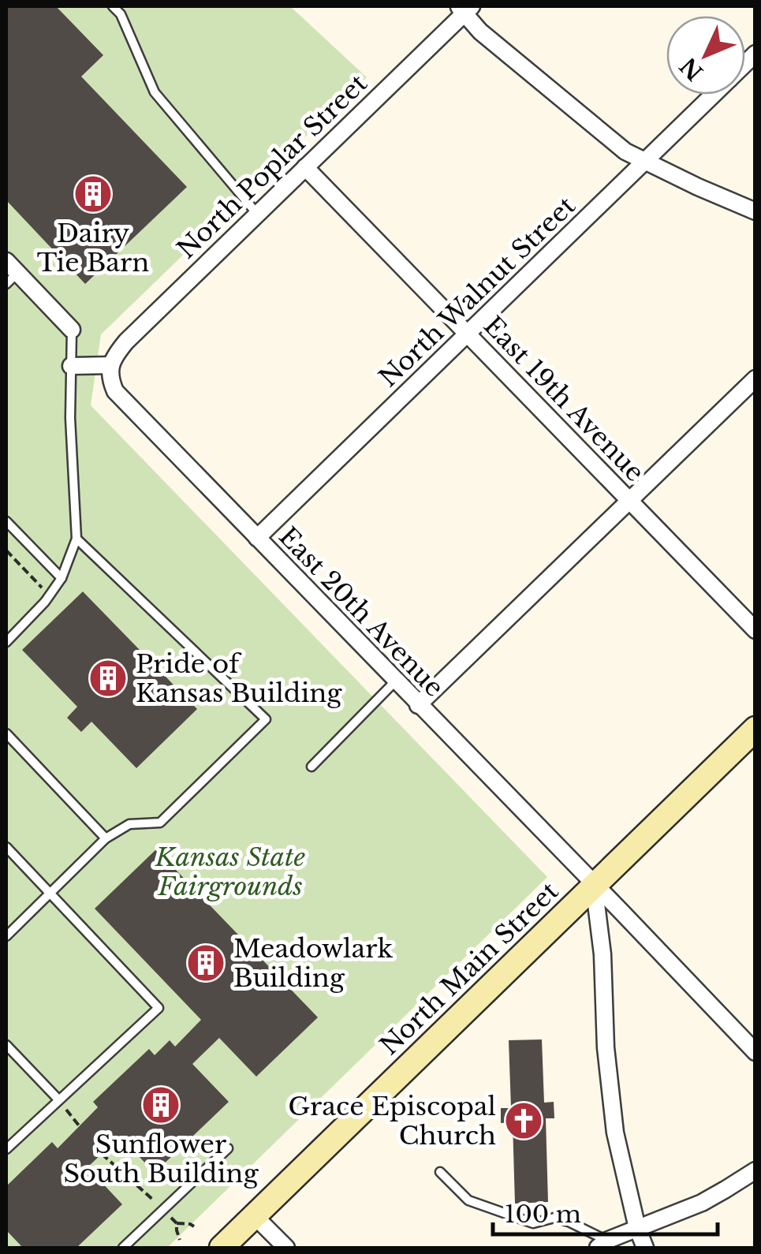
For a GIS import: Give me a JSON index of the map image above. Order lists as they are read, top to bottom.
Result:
{
  "streets": {
    "main road": ["North Main Street"],
    "street": [
      "North Poplar Street",
      "North Walnut Street",
      "East 19th Avenue",
      "East 20th Avenue"
    ]
  },
  "crossings": [
    ["North Poplar Street", "East 19th Avenue"],
    ["North Poplar Street", "East 20th Avenue"],
    ["North Walnut Street", "East 19th Avenue"],
    ["North Walnut Street", "East 20th Avenue"],
    ["East 20th Avenue", "North Main Street"]
  ],
  "parks": ["Kansas State Fairgrounds"],
  "places": {
    "building": [
      "Dairy Tie Barn",
      "Pride of Kansas Building",
      "Meadowlark Building",
      "Sunflower South Building"
    ],
    "church": ["Grace Episcopal Church"]
  },
  "scale_bar": "100 m",
  "north": "bottom left"
}
